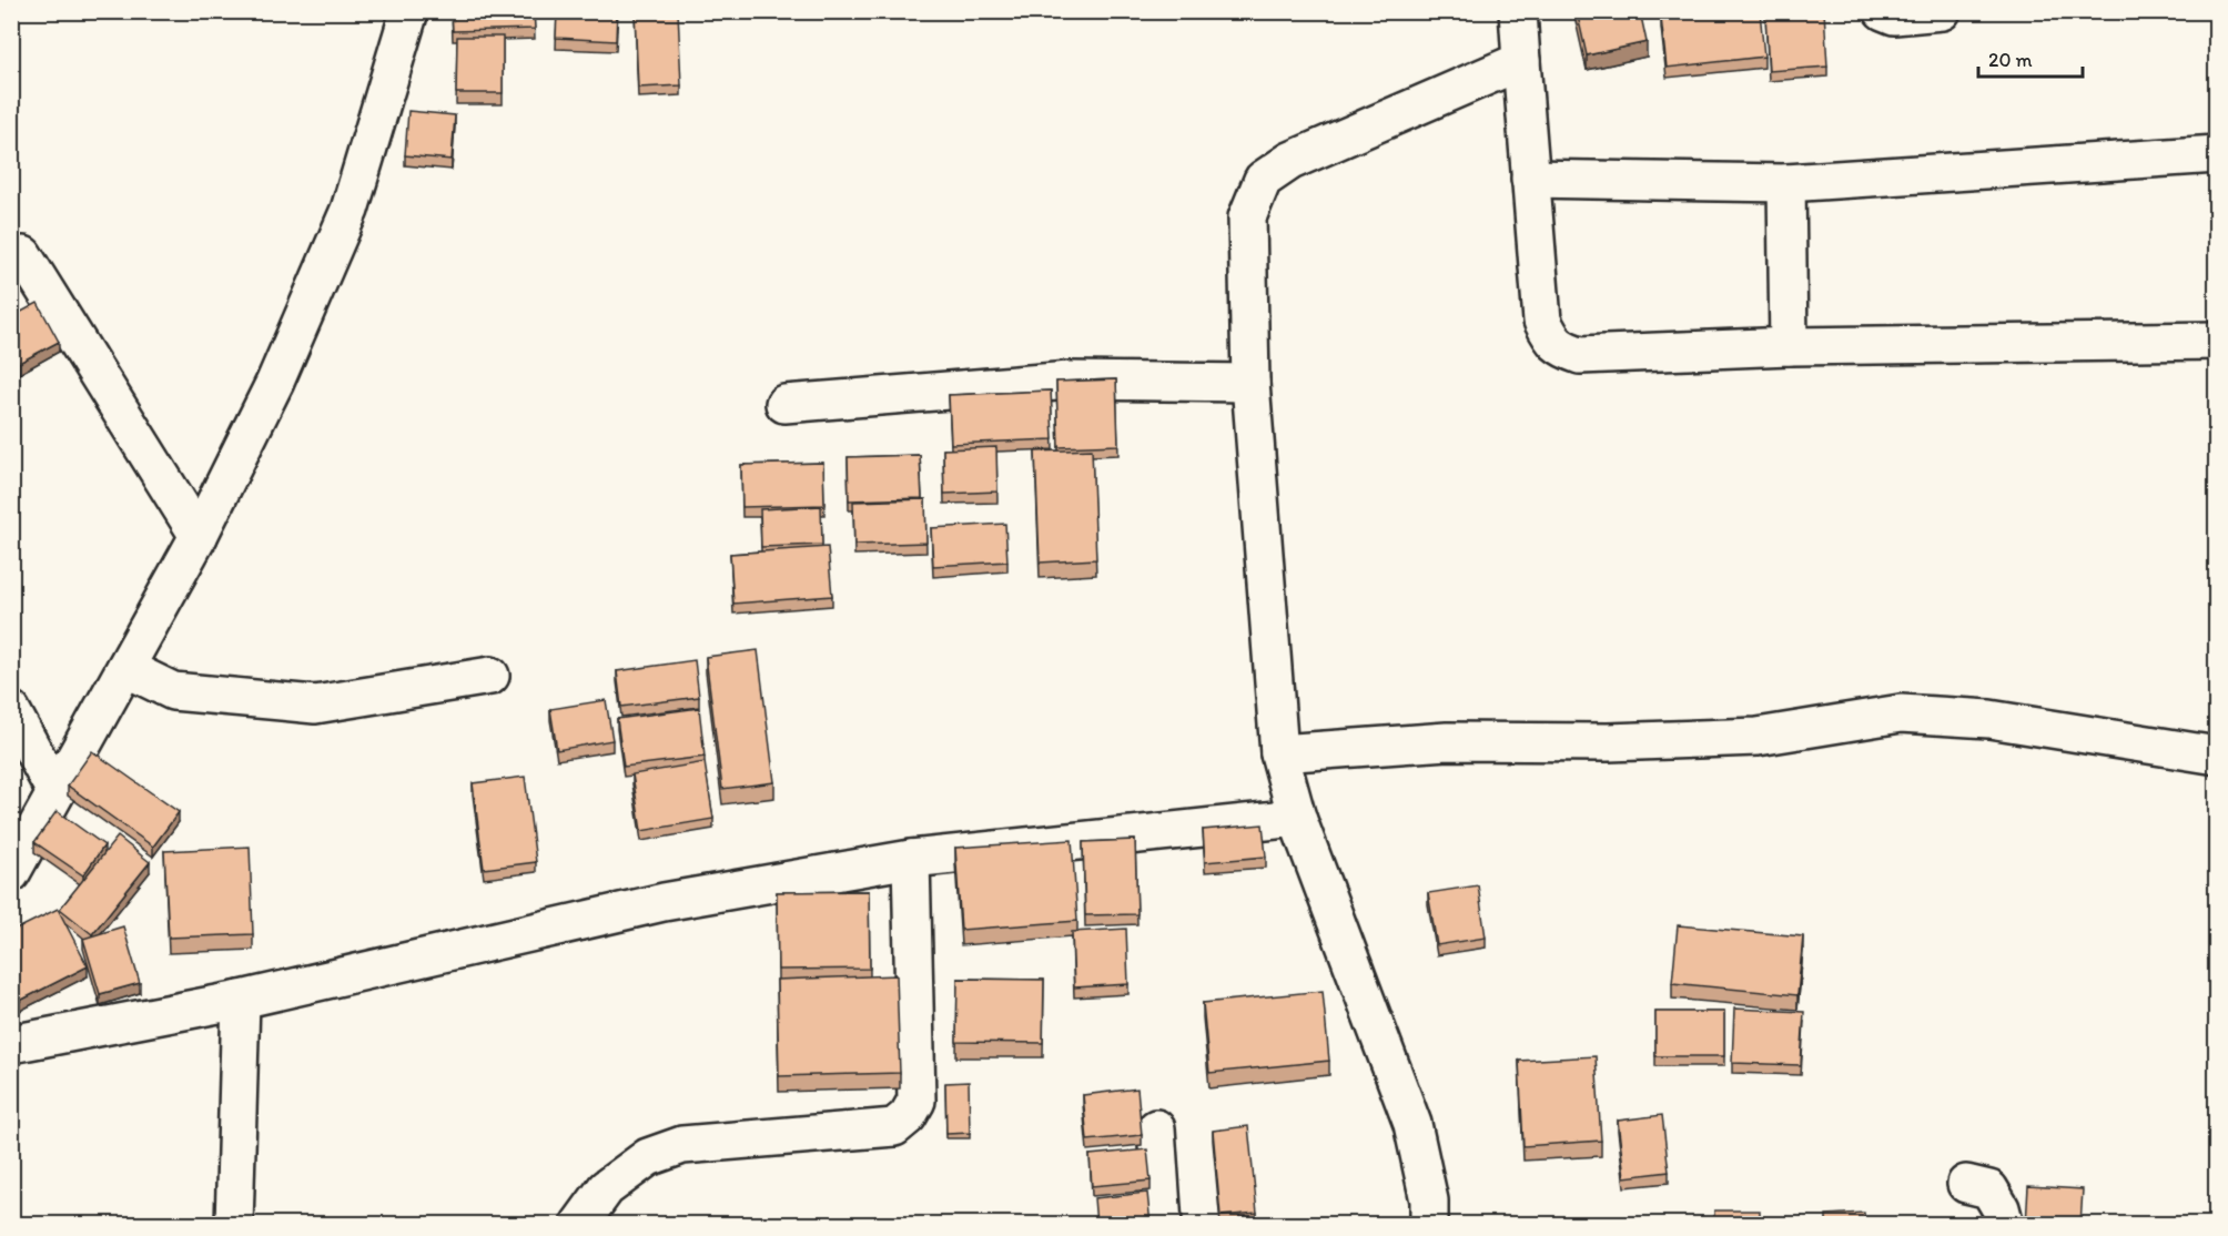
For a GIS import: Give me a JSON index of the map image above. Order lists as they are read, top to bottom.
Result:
{
  "scale_bar": "20 m"
}
